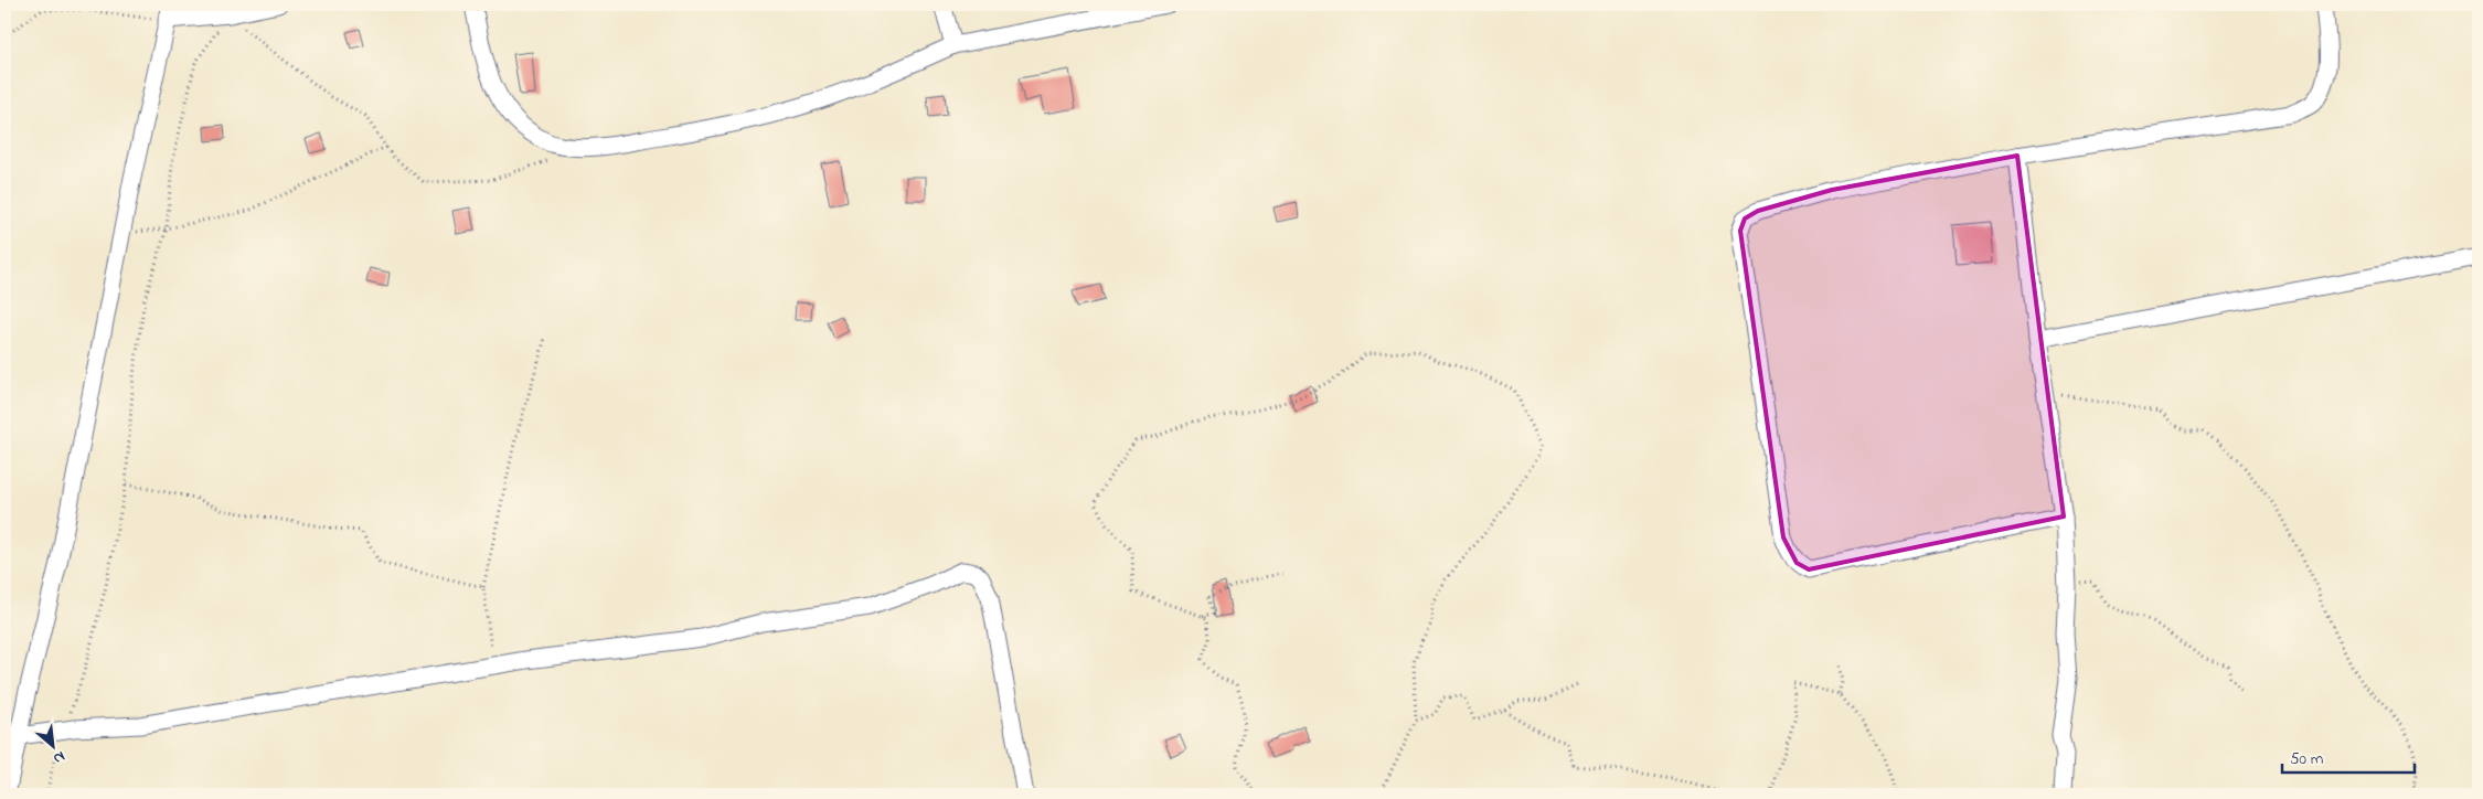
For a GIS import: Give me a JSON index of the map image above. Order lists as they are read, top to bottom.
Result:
{
  "scale_bar": "50 m",
  "north": "bottom right"
}
